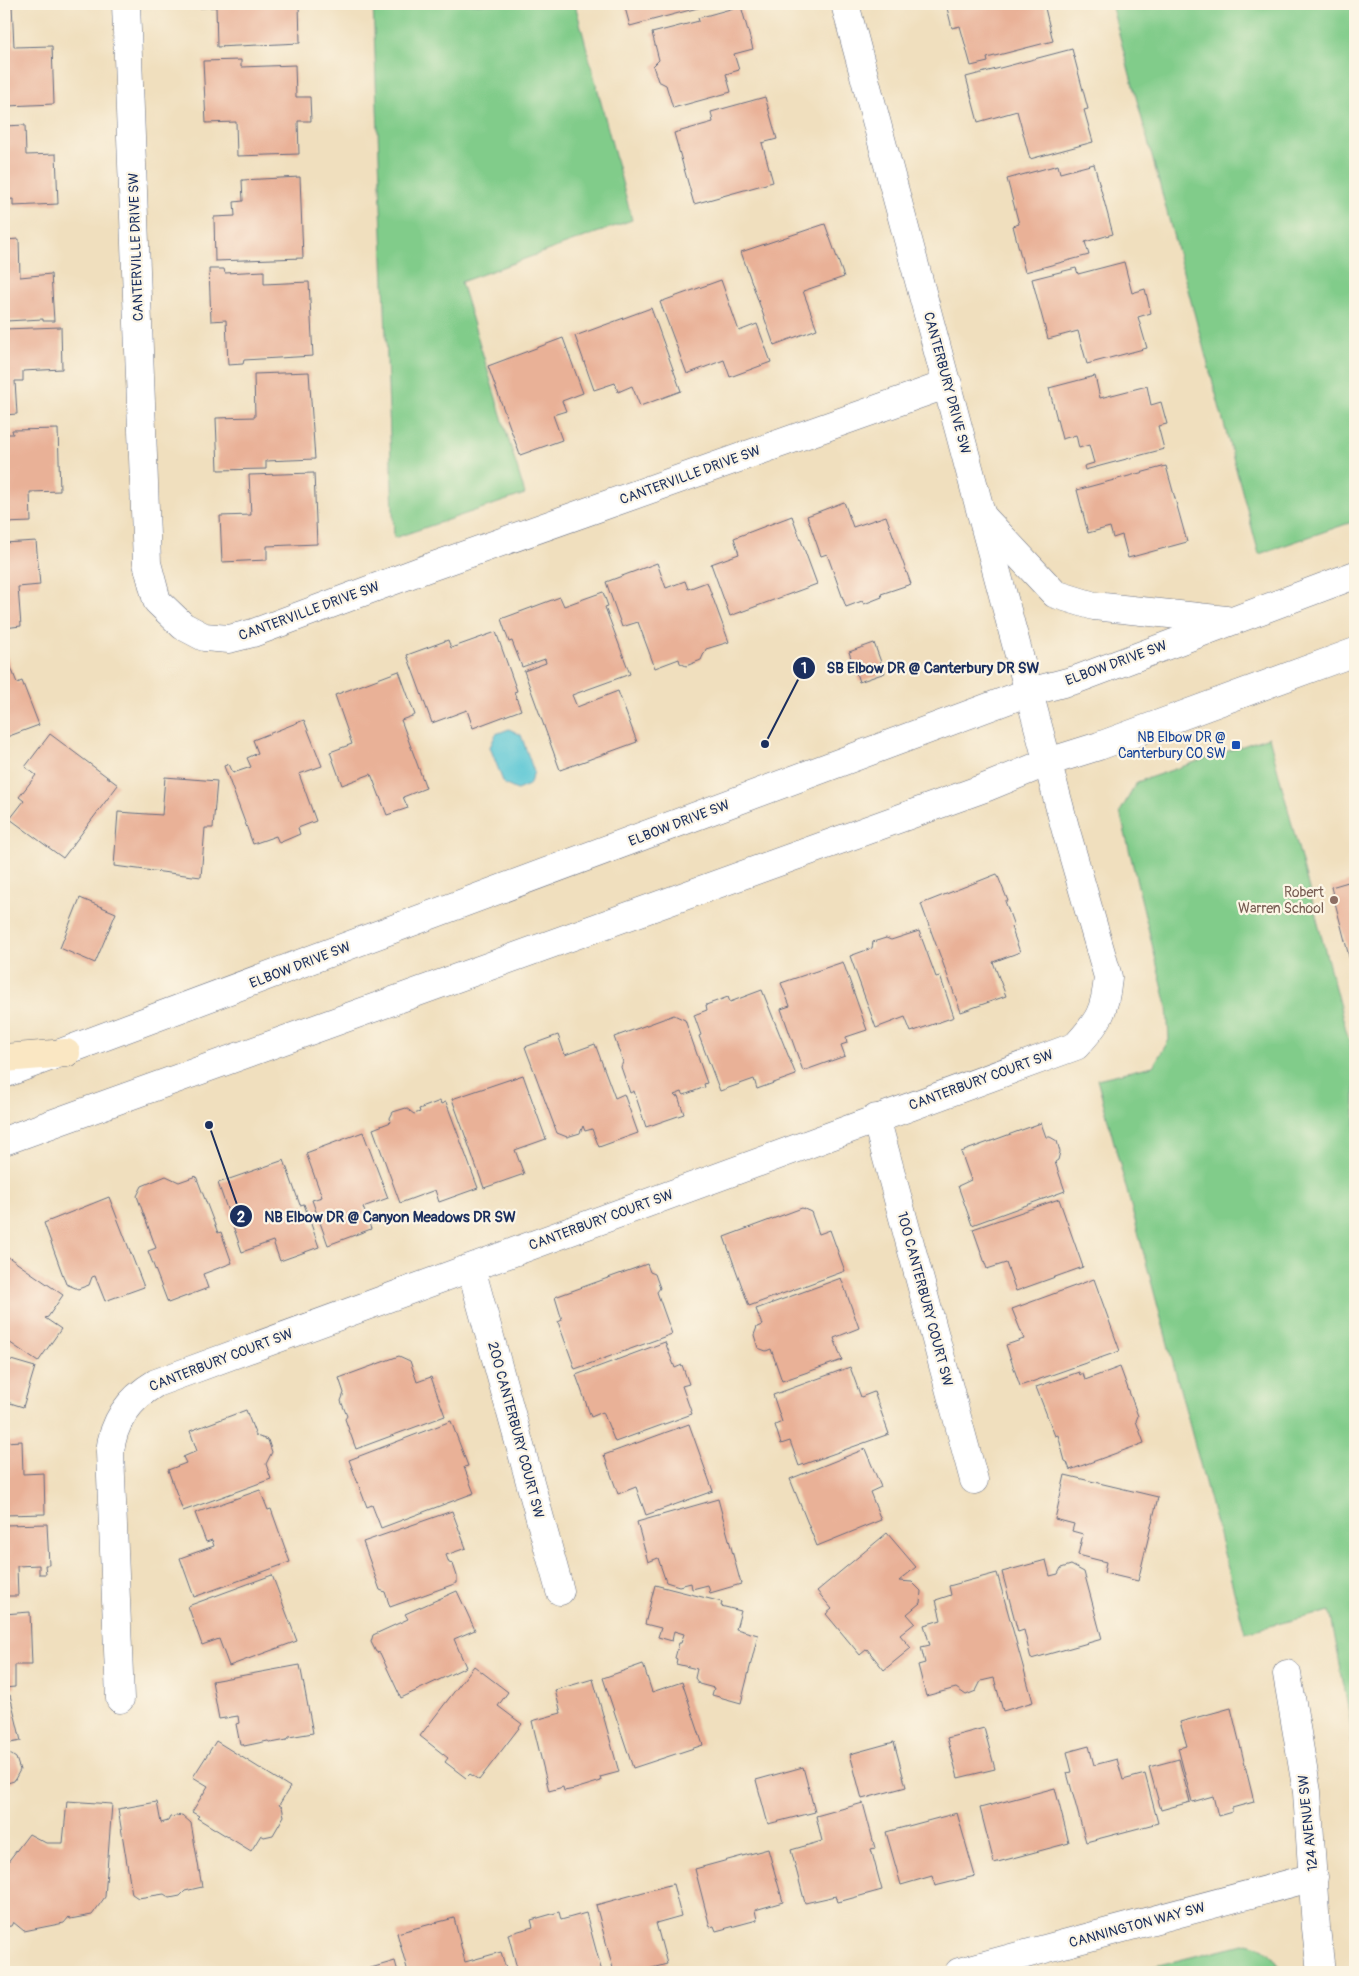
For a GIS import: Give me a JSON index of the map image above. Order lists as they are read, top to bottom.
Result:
{
  "streets": {
    "street": [
      "CANTERVILLE DRIVE SW",
      "CANTERBURY DRIVE SW",
      "ELBOW DRIVE SW",
      "CANTERBURY COURT SW",
      "100 CANTERBURY COURT SW",
      "200 CANTERBURY COURT SW",
      "124 AVENUE SW",
      "CANNINGTON WAY SW"
    ]
  },
  "crossings": [
    ["CANTERVILLE DRIVE SW", "CANTERBURY DRIVE SW"],
    ["CANTERBURY DRIVE SW", "ELBOW DRIVE SW"],
    ["CANTERBURY DRIVE SW", "CANTERBURY COURT SW"],
    ["CANTERBURY COURT SW", "100 CANTERBURY COURT SW"],
    ["CANTERBURY COURT SW", "200 CANTERBURY COURT SW"],
    ["124 AVENUE SW", "CANNINGTON WAY SW"]
  ],
  "places": {
    "other": ["SB Elbow DR @ Canterbury DR SW", "Robert Warren School", "NB Elbow DR @ Canyon Meadows DR SW"],
    "transit": ["NB Elbow DR @ Canterbury CO SW"]
  }
}
